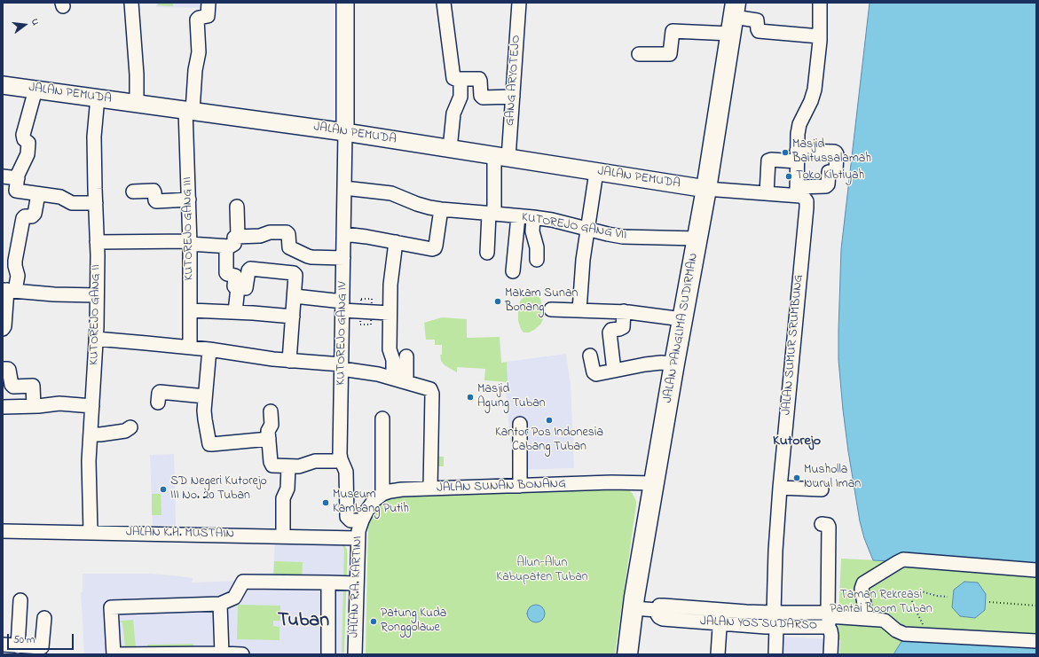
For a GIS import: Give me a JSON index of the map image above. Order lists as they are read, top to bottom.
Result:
{
  "streets": {
    "highway": ["JALAN PANGLIMA SUDIRMAN"],
    "main road": ["JALAN PEMUDA"],
    "street": [
      "GANG ARYOTEJO",
      "KUTOREJO GANG VII",
      "KUTOREJO GANG III",
      "KUTOREJO GANG II",
      "KUTOREJO GANG IV",
      "JALAN SUMUR SRUMBUNG",
      "JALAN SUNAN BONANG",
      "JALAN K.H. MUSTAIN",
      "JALAN R.A. KARTINI",
      "JALAN YOS SUDARSO"
    ]
  },
  "crossings": [
    ["GANG ARYOTEJO", "JALAN PEMUDA"],
    ["GANG ARYOTEJO", "KUTOREJO GANG VII"],
    ["JALAN PEMUDA", "KUTOREJO GANG III"],
    ["JALAN PEMUDA", "KUTOREJO GANG II"],
    ["JALAN PEMUDA", "JALAN PANGLIMA SUDIRMAN"],
    ["JALAN PEMUDA", "KUTOREJO GANG IV"],
    ["KUTOREJO GANG VII", "JALAN PANGLIMA SUDIRMAN"],
    ["KUTOREJO GANG VII", "KUTOREJO GANG IV"],
    ["KUTOREJO GANG II", "JALAN K.H. MUSTAIN"],
    ["JALAN PANGLIMA SUDIRMAN", "JALAN SUNAN BONANG"],
    ["JALAN PANGLIMA SUDIRMAN", "JALAN YOS SUDARSO"],
    ["KUTOREJO GANG IV", "JALAN R.A. KARTINI"],
    ["JALAN SUMUR SRUMBUNG", "JALAN YOS SUDARSO"],
    ["JALAN K.H. MUSTAIN", "JALAN R.A. KARTINI"]
  ],
  "districts": ["Kutorejo", "Tuban"],
  "parks": ["Alun-Alun Kabupaten Tuban", "Taman Rekreasi Pantai Boom Tuban"],
  "places": [
    "Masjid Baitussalamah",
    "Toko Kibtiyah",
    "Makam Sunan Bonang",
    "Masjid Agung Tuban",
    "Kantor Pos Indonesia Cabang Tuban",
    "Musholla Nurul Iman",
    "SD Negeri Kutorejo III No. 20 Tuban",
    "Museum Kambang Putih",
    "Patung Kuda Ronggolawe"
  ],
  "scale_bar": "50 m",
  "north": "right"
}
